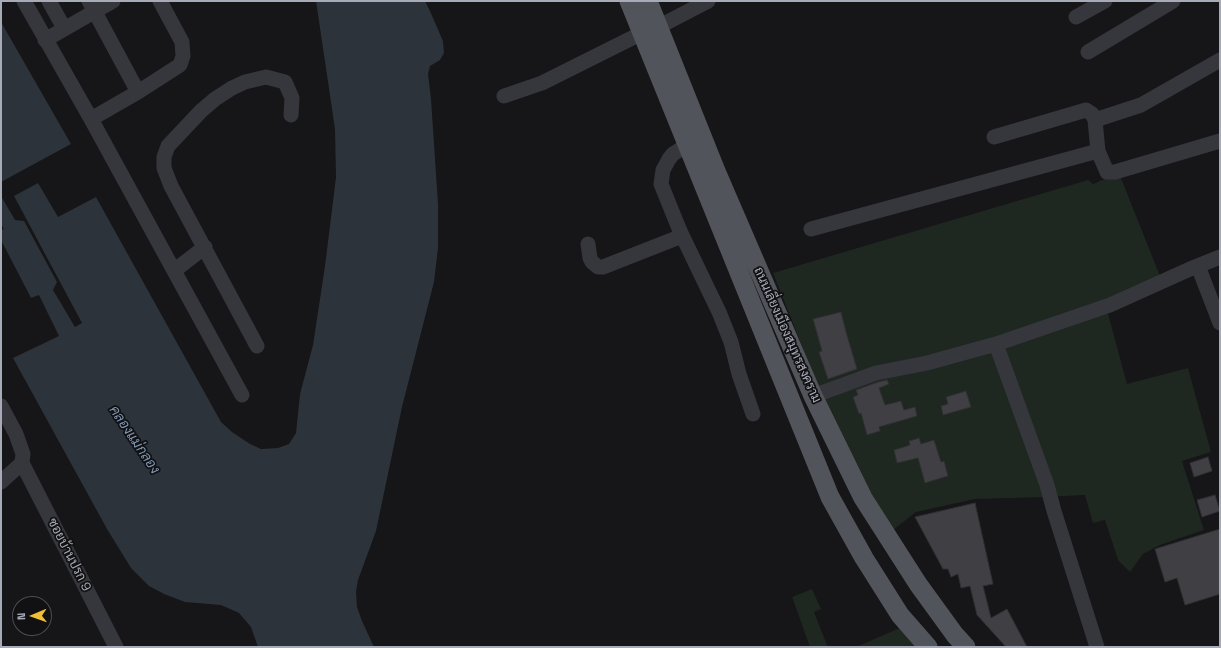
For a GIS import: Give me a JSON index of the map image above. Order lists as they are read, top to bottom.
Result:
{
  "streets": {
    "main road": ["ถนนเลี่ยงเมืองสมุทรสงคราม"],
    "street": ["ซอยบ้านปรก 9"]
  },
  "water": ["คลองแม่กลอง"],
  "north": "left"
}
